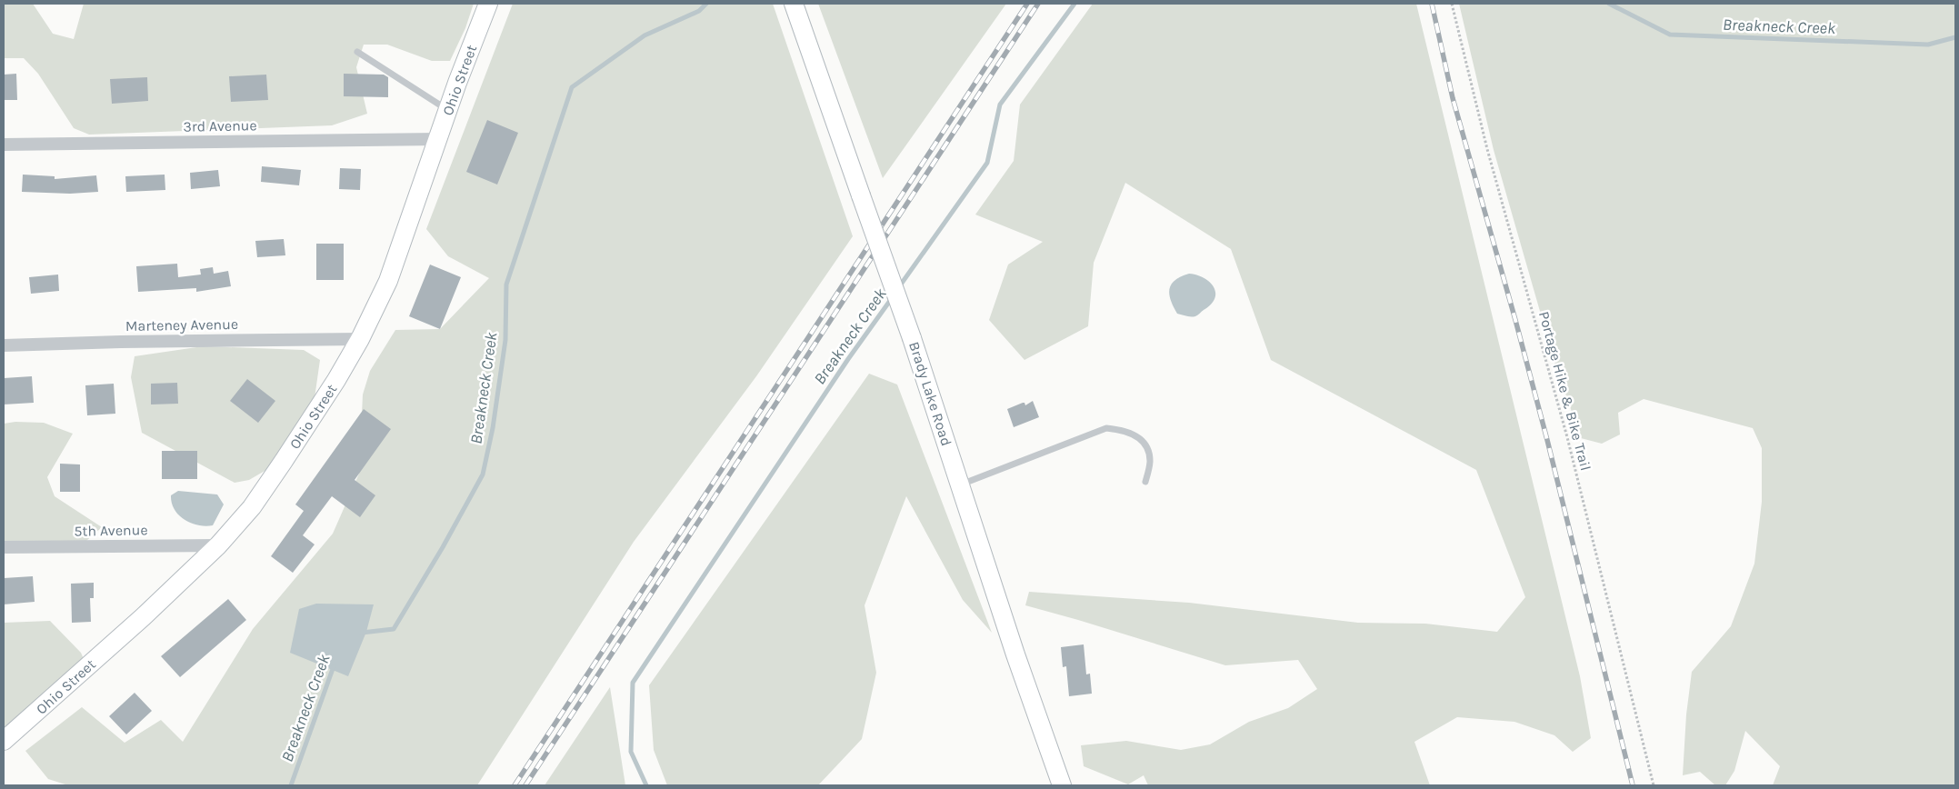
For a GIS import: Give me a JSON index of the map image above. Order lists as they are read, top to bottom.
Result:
{
  "streets": {
    "street": [
      "Ohio Street",
      "3rd Avenue",
      "Marteney Avenue",
      "Brady Lake Road",
      "5th Avenue"
    ],
    "path": ["Portage Hike & Bike Trail"]
  },
  "crossings": [
    ["Ohio Street", "3rd Avenue"],
    ["Ohio Street", "Marteney Avenue"],
    ["Ohio Street", "5th Avenue"]
  ],
  "water": ["Breakneck Creek"]
}
